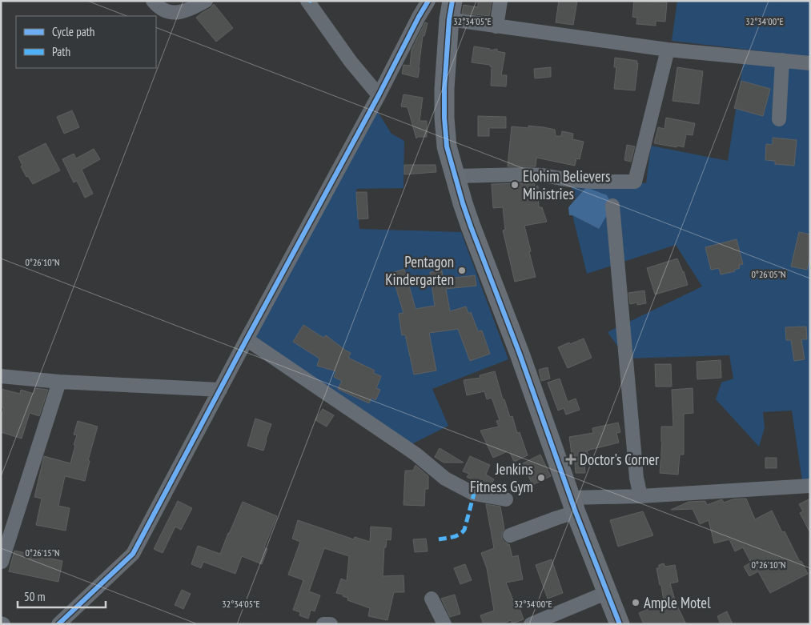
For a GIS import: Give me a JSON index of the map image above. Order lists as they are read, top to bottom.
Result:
{
  "places": {
    "other": [
      "Elohim Believers Ministries",
      "Pentagon Kindergarten",
      "Jenkins Fitness Gym",
      "Ample Motel"
    ],
    "health": ["Doctor's Corner"]
  },
  "legend": ["Cycle path", "Path"],
  "scale_bar": "50 m",
  "coordinates": [
    "32°34'05\"E",
    "32°34'00\"E",
    "0°26'10\"N",
    "0°26'05\"N",
    "0°26'15\"N"
  ]
}
